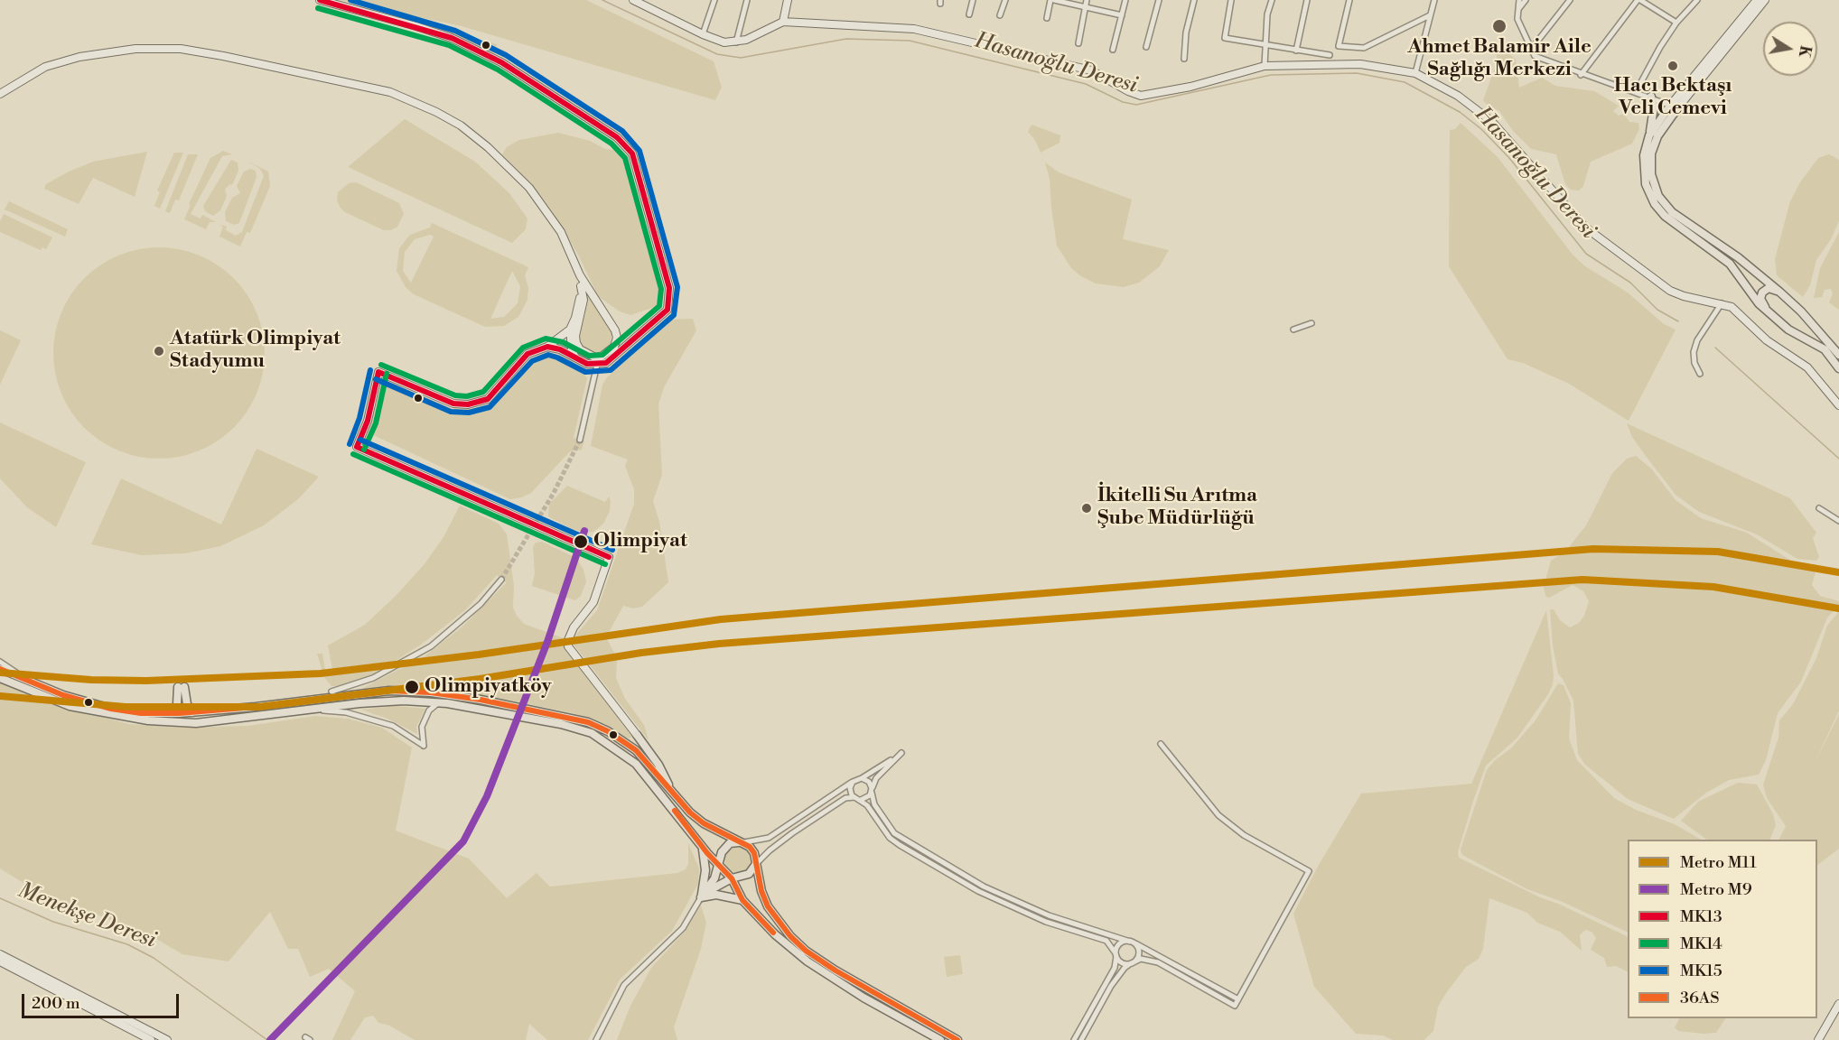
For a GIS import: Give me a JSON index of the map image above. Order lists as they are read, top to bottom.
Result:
{
  "water": ["Hasanoğlu Deresi", "Menekşe Deresi"],
  "places": [
    "Ahmet Balamir Aile Sağlığı Merkezi",
    "Hacı Bektaşı Veli Cemevi",
    "Atatürk Olimpiyat Stadyumu",
    "İkitelli Su Arıtma Şube Müdürlüğü",
    "Olimpiyat",
    "Olimpiyatköy"
  ],
  "lines": [
    "transit line MK13",
    "transit line MK15",
    "transit line MK14",
    "metro line M9",
    "metro line M11",
    "transit line 36AS"
  ],
  "legend": [
    "Metro M11",
    "Metro M9",
    "MK13",
    "MK14",
    "MK15",
    "36AS"
  ],
  "scale_bar": "200 m",
  "north": "right"
}
